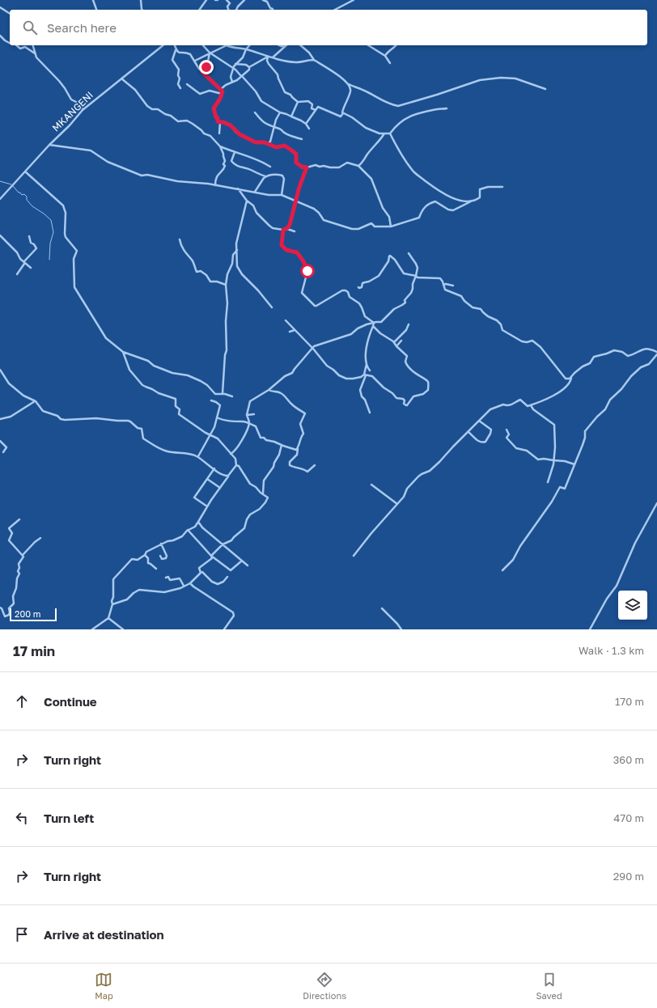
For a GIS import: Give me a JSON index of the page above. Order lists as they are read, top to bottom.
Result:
{
  "streets": {
    "street": ["MKANGENI"]
  },
  "scale_bar": "200 m",
  "page": {
    "search": "Search here",
    "scale": "200 m",
    "heading": ["17 min", "Walk · 1.3 km"],
    "list": [
      ["Continue", "170 m"],
      ["Turn right", "360 m"],
      ["Turn left", "470 m"],
      ["Turn right", "290 m"],
      "Arrive at destination"
    ],
    "nav": ["Map", "Directions", "Saved"]
  }
}
